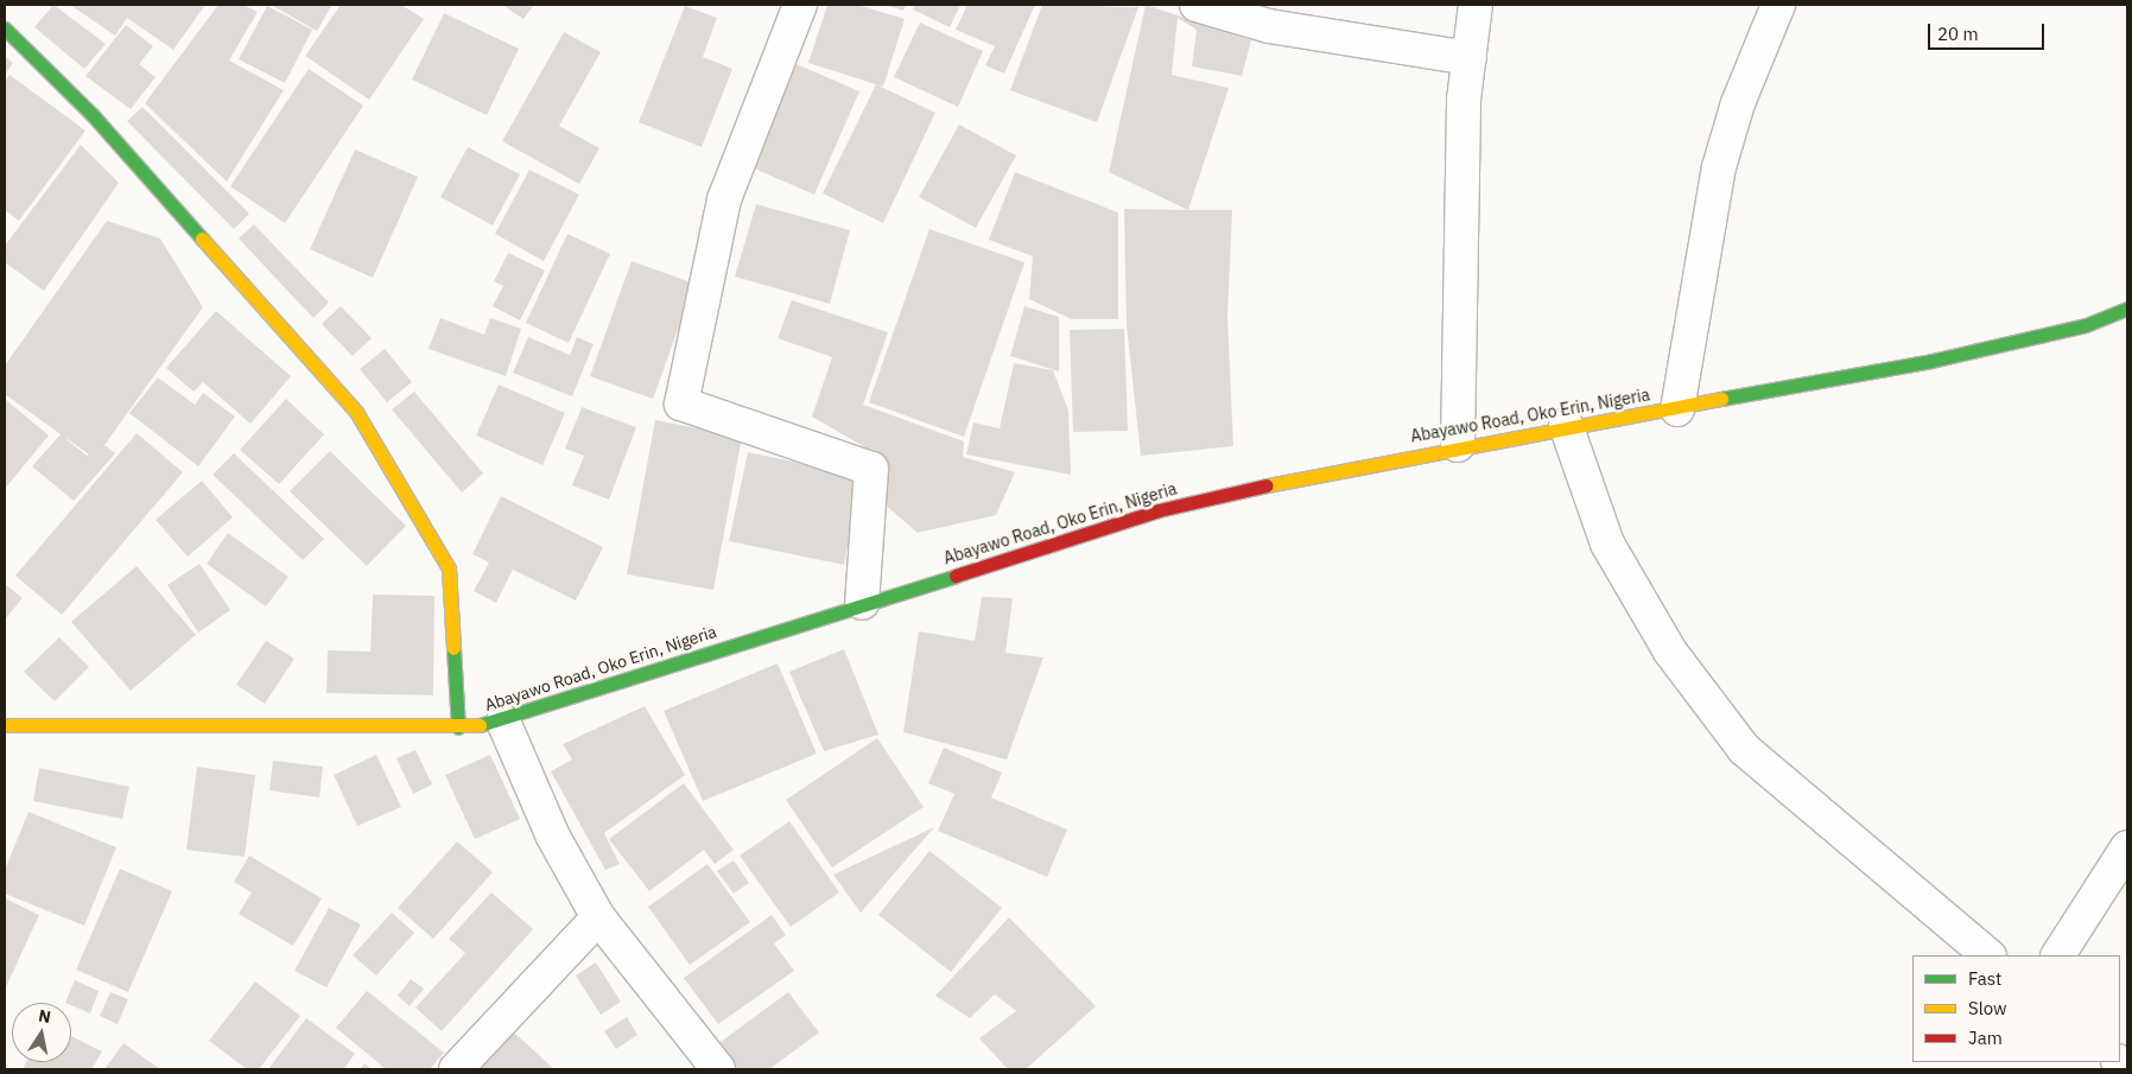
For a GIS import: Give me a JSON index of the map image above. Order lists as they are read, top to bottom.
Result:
{
  "streets": {
    "street": ["Abayawo Road, Oko Erin, Nigeria"]
  },
  "legend": ["Fast", "Slow", "Jam"],
  "scale_bar": "20 m",
  "north": "top"
}
